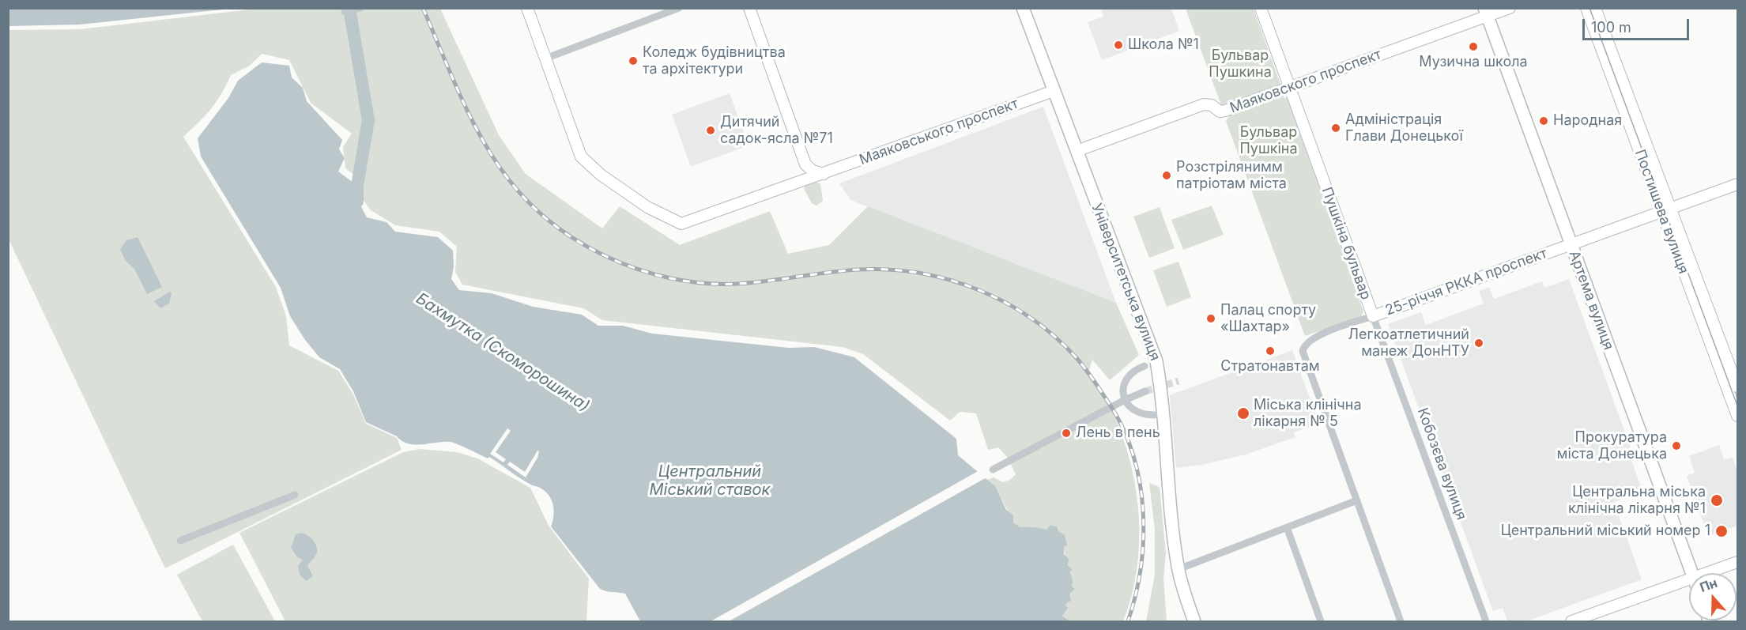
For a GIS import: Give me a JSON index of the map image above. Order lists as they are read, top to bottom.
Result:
{
  "streets": {
    "main road": ["Університетська вулиця", "Артема вулиця"],
    "street": [
      "Маяковского проспект",
      "Маяковського проспект",
      "Постишева вулиця",
      "Пушкіна бульвар",
      "25-річчя РККА проспект",
      "Кобозєва вулиця"
    ]
  },
  "crossings": [
    ["Маяковского проспект", "Пушкіна бульвар"],
    ["Маяковского проспект", "Університетська вулиця"],
    ["Маяковского проспект", "Артема вулиця"],
    ["Маяковського проспект", "Університетська вулиця"],
    ["Постишева вулиця", "25-річчя РККА проспект"],
    ["Пушкіна бульвар", "25-річчя РККА проспект"],
    ["Пушкіна бульвар", "Кобозєва вулиця"],
    ["25-річчя РККА проспект", "Артема вулиця"],
    ["25-річчя РККА проспект", "Кобозєва вулиця"]
  ],
  "water": ["Бахмутка (Скоморошина)", "Центральний Міський ставок"],
  "parks": ["Бульвар Пушкина", "Бульвар Пушкіна"],
  "places": [
    "Школа №1",
    "Музична школа",
    "Коледж будівництва та архітектури",
    "Народная",
    "Адміністрація Глави Донецької",
    "Дитячий садок-ясла №71",
    "Розстрілянимм патріотам міста",
    "Палац спорту «Шахтар»",
    "Легкоатлетичний манеж ДонНТУ",
    "Стратонавтам",
    "Міська клінічна лікарня № 5",
    "Лень в пень",
    "Прокуратура міста Донецька",
    "Центральна міська клінічна лікарня №1",
    "Центральний міський номер 1"
  ],
  "scale_bar": "100 m",
  "north": "top"
}
